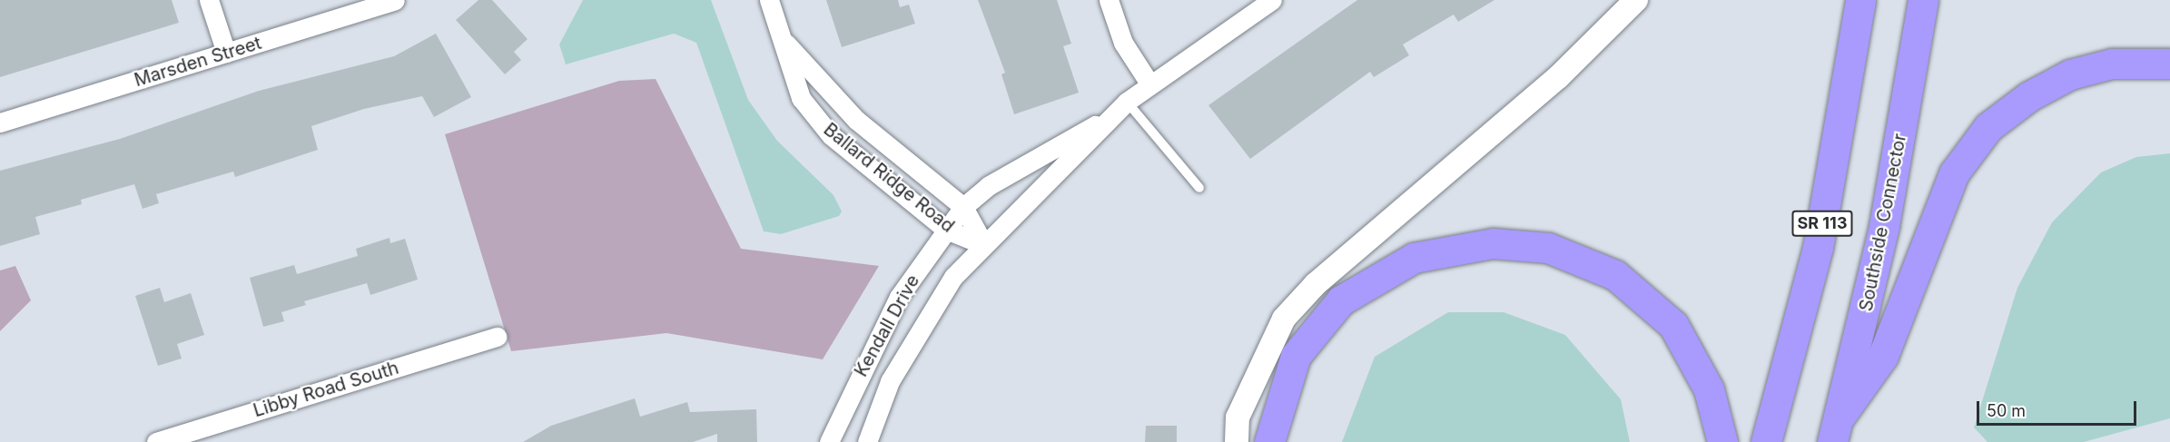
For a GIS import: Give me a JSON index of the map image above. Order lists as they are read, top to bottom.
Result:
{
  "streets": {
    "highway": ["Southside Connector", "SR 113"],
    "street": [
      "Marsden Street",
      "Ballard Ridge Road",
      "Kendall Drive",
      "Libby Road South"
    ]
  },
  "crossings": [
    ["Ballard Ridge Road", "Kendall Drive"]
  ],
  "scale_bar": "50 m"
}
